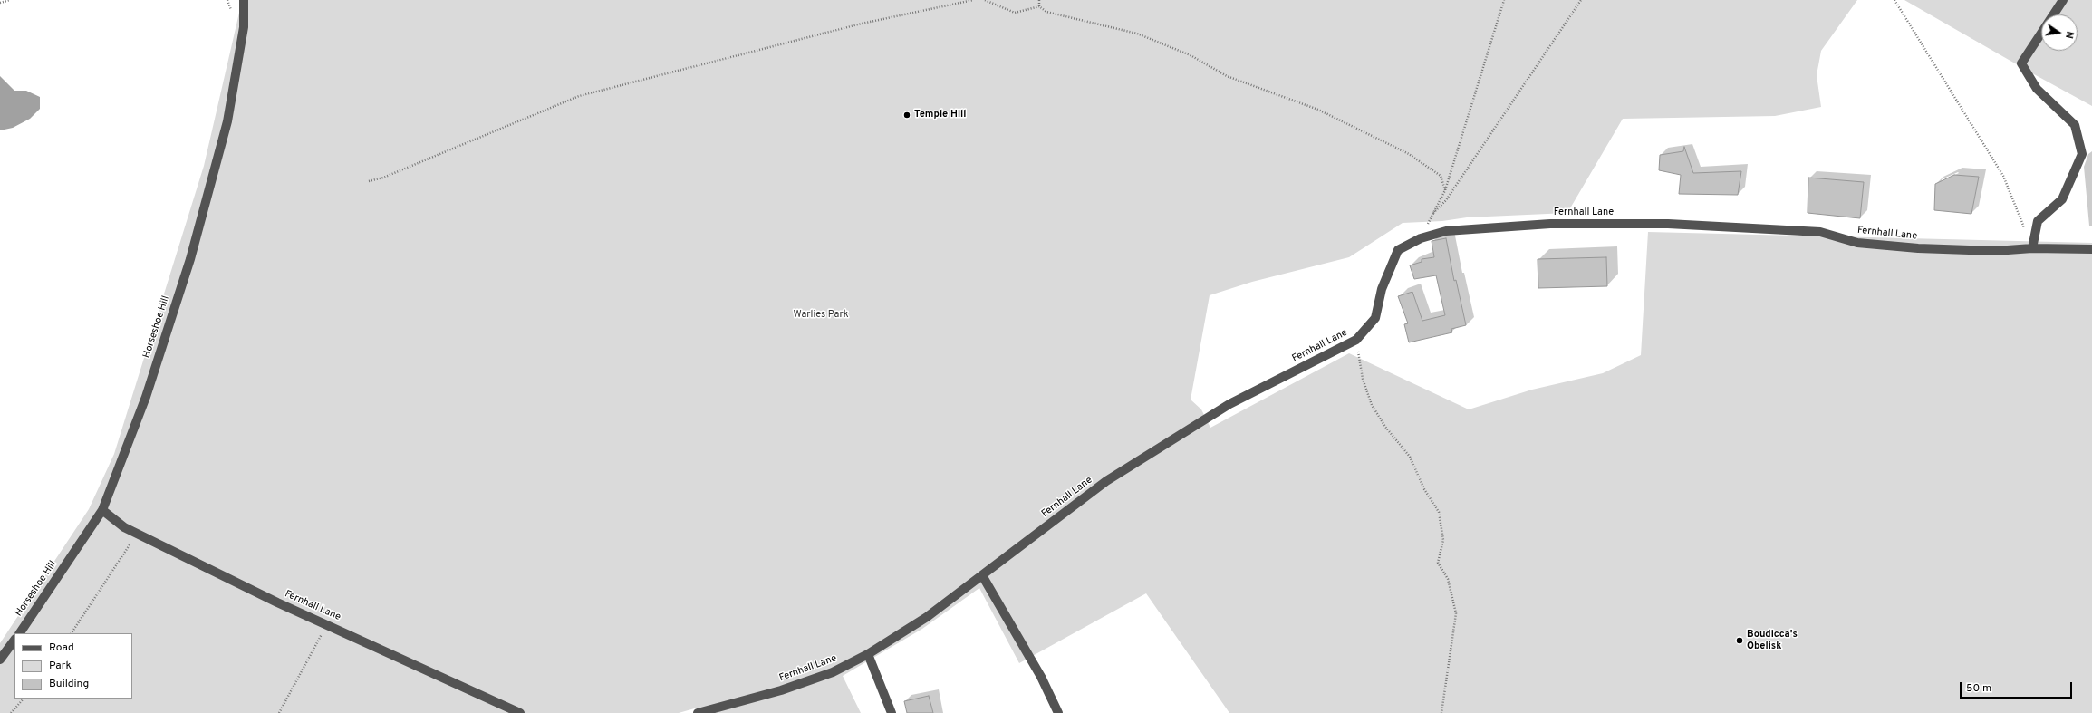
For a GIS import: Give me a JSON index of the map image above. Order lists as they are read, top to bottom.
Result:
{
  "streets": {
    "street": ["Fernhall Lane", "Horseshoe Hill"]
  },
  "crossings": [
    ["Fernhall Lane", "Horseshoe Hill"]
  ],
  "parks": ["Warlies Park"],
  "places": ["Temple Hill", "Boudicca's Obelisk"],
  "legend": ["Road", "Park", "Building"],
  "scale_bar": "50 m",
  "north": "right"
}
